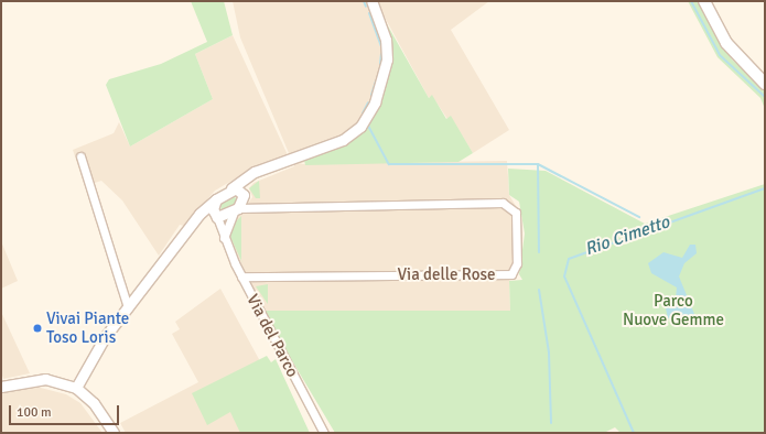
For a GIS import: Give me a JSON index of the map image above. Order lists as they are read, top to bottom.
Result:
{
  "streets": {
    "street": ["Via delle Rose", "Via del Parco"]
  },
  "crossings": [
    ["Via delle Rose", "Via del Parco"]
  ],
  "water": ["Rio Cimetto"],
  "parks": ["Parco Nuove Gemme"],
  "places": ["Vivai Piante Toso Loris"],
  "scale_bar": "100 m"
}
